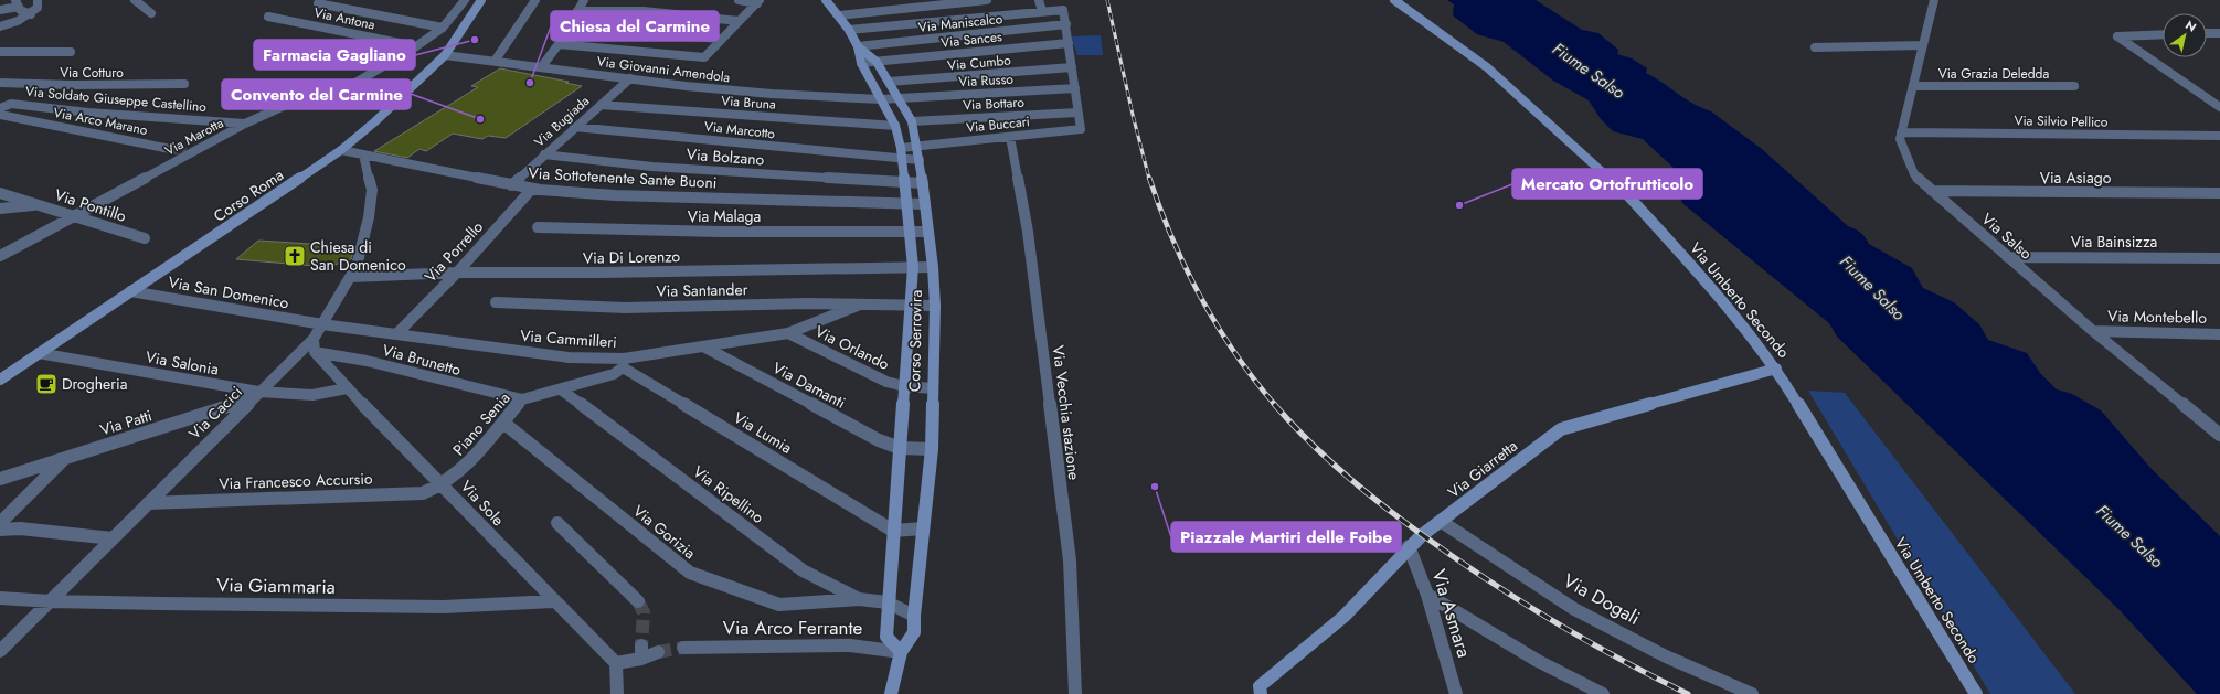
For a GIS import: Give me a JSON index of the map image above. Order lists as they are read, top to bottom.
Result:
{
  "streets": {
    "main road": [
      "Corso Roma",
      "Via Umberto Secondo",
      "Corso Serrovira",
      "Via Giarretta"
    ],
    "street": [
      "Via Antona",
      "Via Maniscalco",
      "Via Sances",
      "Via Cumbo",
      "Via Giovanni Amendola",
      "Via Cotturo",
      "Via Grazia Deledda",
      "Via Russo",
      "Via Soldato Giuseppe Castellino",
      "Via Bruna",
      "Via Bottaro",
      "Via Arco Marano",
      "Via Bugiada",
      "Via Silvio Pellico",
      "Via Buccari",
      "Via Marcotto",
      "Via Marotta",
      "Via Bolzano",
      "Via Sottotenente Sante Buoni",
      "Via Asiago",
      "Via Pontillo",
      "Via Malaga",
      "Via Salso",
      "Via Bainsizza",
      "Via Porrello",
      "Via Di Lorenzo",
      "Via Santander",
      "Via San Domenico",
      "Via Montebello",
      "Via Cammilleri",
      "Via Orlando",
      "Via Brunetto",
      "Via Salonia",
      "Via Damanti",
      "Via Cacici",
      "Via Vecchia stazione",
      "Via Patti",
      "Piano Senia",
      "Via Lumia",
      "Via Francesco Accursio",
      "Via Ripellino",
      "Via Sole",
      "Via Gorizia",
      "Via Giammaria",
      "Via Dogali",
      "Via Asmara",
      "Via Arco Ferrante"
    ]
  },
  "crossings": [
    ["Via Antona", "Via Marotta"],
    ["Via Maniscalco", "Corso Serrovira"],
    ["Via Sances", "Corso Serrovira"],
    ["Via Cumbo", "Corso Serrovira"],
    ["Via Giovanni Amendola", "Via Russo"],
    ["Via Giovanni Amendola", "Via Bugiada"],
    ["Via Giovanni Amendola", "Corso Roma"],
    ["Via Giovanni Amendola", "Corso Serrovira"],
    ["Via Grazia Deledda", "Via Salso"],
    ["Via Russo", "Corso Serrovira"],
    ["Via Soldato Giuseppe Castellino", "Via Marotta"],
    ["Via Bruna", "Via Bugiada"],
    ["Via Bruna", "Corso Serrovira"],
    ["Via Bottaro", "Via Buccari"],
    ["Via Bottaro", "Corso Serrovira"],
    ["Via Bugiada", "Via Marcotto"],
    ["Via Bugiada", "Via Bolzano"],
    ["Via Bugiada", "Via Sottotenente Sante Buoni"],
    ["Via Silvio Pellico", "Via Salso"],
    ["Via Buccari", "Via Marcotto"],
    ["Via Buccari", "Corso Serrovira"],
    ["Via Buccari", "Via Vecchia stazione"],
    ["Via Marcotto", "Corso Serrovira"],
    ["Via Marotta", "Via Pontillo"],
    ["Via Bolzano", "Corso Serrovira"],
    ["Via Sottotenente Sante Buoni", "Corso Roma"],
    ["Via Sottotenente Sante Buoni", "Via Porrello"],
    ["Via Sottotenente Sante Buoni", "Corso Serrovira"],
    ["Via Sottotenente Sante Buoni", "Via Cacici"],
    ["Via Asiago", "Via Salso"],
    ["Corso Roma", "Via San Domenico"],
    ["Corso Roma", "Via Salonia"],
    ["Via Malaga", "Corso Serrovira"],
    ["Via Salso", "Via Bainsizza"],
    ["Via Salso", "Via Montebello"],
    ["Via Porrello", "Via Di Lorenzo"],
    ["Via Porrello", "Via Cammilleri"],
    ["Via Di Lorenzo", "Corso Serrovira"],
    ["Via Di Lorenzo", "Via Cacici"],
    ["Via Santander", "Via Cammilleri"],
    ["Via Santander", "Corso Serrovira"],
    ["Via San Domenico", "Via Cammilleri"],
    ["Via San Domenico", "Via Cacici"],
    ["Via Umberto Secondo", "Via Giarretta"],
    ["Via Cammilleri", "Via Orlando"],
    ["Via Cammilleri", "Via Damanti"],
    ["Via Cammilleri", "Via Cacici"],
    ["Via Cammilleri", "Piano Senia"],
    ["Via Cammilleri", "Via Lumia"],
    ["Corso Serrovira", "Via Orlando"],
    ["Corso Serrovira", "Via Damanti"],
    ["Corso Serrovira", "Via Lumia"],
    ["Corso Serrovira", "Via Ripellino"],
    ["Corso Serrovira", "Via Arco Ferrante"],
    ["Via Brunetto", "Piano Senia"],
    ["Via Brunetto", "Via Sole"],
    ["Via Salonia", "Via Cacici"],
    ["Via Salonia", "Via Patti"],
    ["Via Salonia", "Via Sole"],
    ["Via Cacici", "Via Patti"],
    ["Via Cacici", "Via Francesco Accursio"],
    ["Via Cacici", "Via Giammaria"],
    ["Piano Senia", "Via Lumia"],
    ["Piano Senia", "Via Francesco Accursio"],
    ["Piano Senia", "Via Ripellino"],
    ["Piano Senia", "Via Sole"],
    ["Piano Senia", "Via Gorizia"],
    ["Via Giarretta", "Via Dogali"],
    ["Via Giarretta", "Via Asmara"],
    ["Via Francesco Accursio", "Via Sole"],
    ["Via Ripellino", "Via Gorizia"],
    ["Via Sole", "Via Giammaria"]
  ],
  "water": ["Fiume Salso"],
  "places": {
    "other": [
      "Farmacia Gagliano",
      "Chiesa del Carmine",
      "Convento del Carmine",
      "Mercato Ortofrutticolo",
      "Piazzale Martiri delle Foibe"
    ],
    "church": ["Chiesa di San Domenico"],
    "cafe": ["Drogheria"]
  },
  "north": "top right"
}
